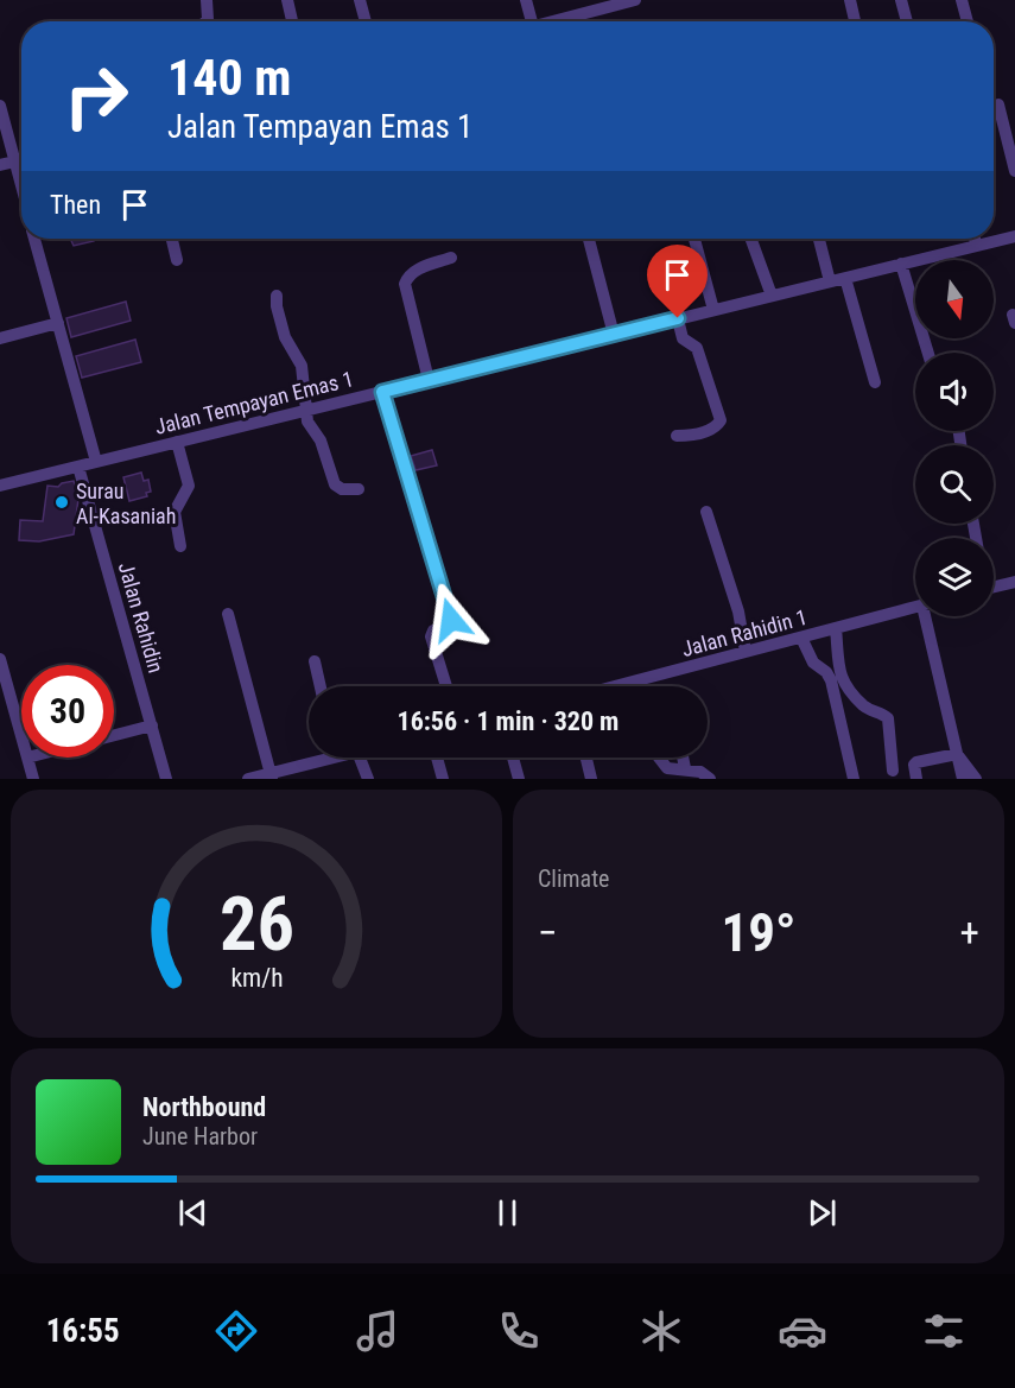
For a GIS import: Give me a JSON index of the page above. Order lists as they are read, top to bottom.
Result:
{
  "streets": {
    "street": ["Jalan Tempayan Emas 1", "Jalan Rahidin", "Jalan Rahidin 1"]
  },
  "crossings": [
    ["Jalan Tempayan Emas 1", "Jalan Rahidin"]
  ],
  "places": ["Surau Al-Kasaniah"],
  "north": "bottom",
  "page": {
    "turn": ["140 m", "Jalan Tempayan Emas 1"],
    "then": "Then",
    "limit": "30",
    "trip": "16:56 · 1 min · 320 m",
    "tile": "Climate",
    "heat": ["−", "19°", "+"],
    "song": ["Northbound", "June Harbor"],
    "tabs": "16:55",
    "gauge": ["26", "km/h"]
  }
}
